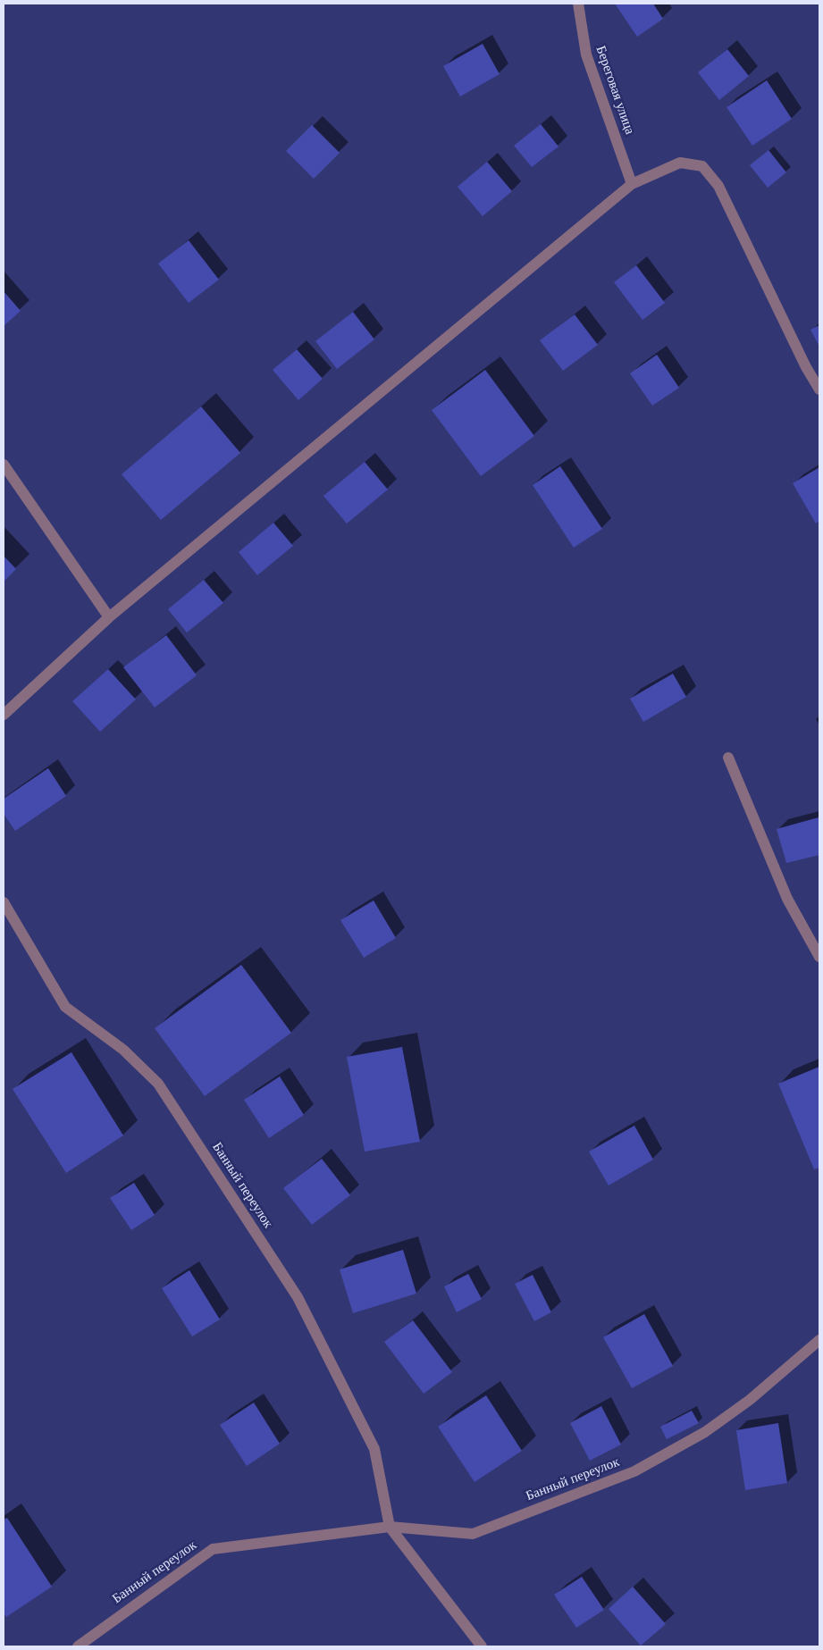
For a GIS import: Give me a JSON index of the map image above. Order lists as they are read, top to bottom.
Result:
{
  "streets": {
    "street": ["Береговая улица", "Банный переулок"]
  }
}
